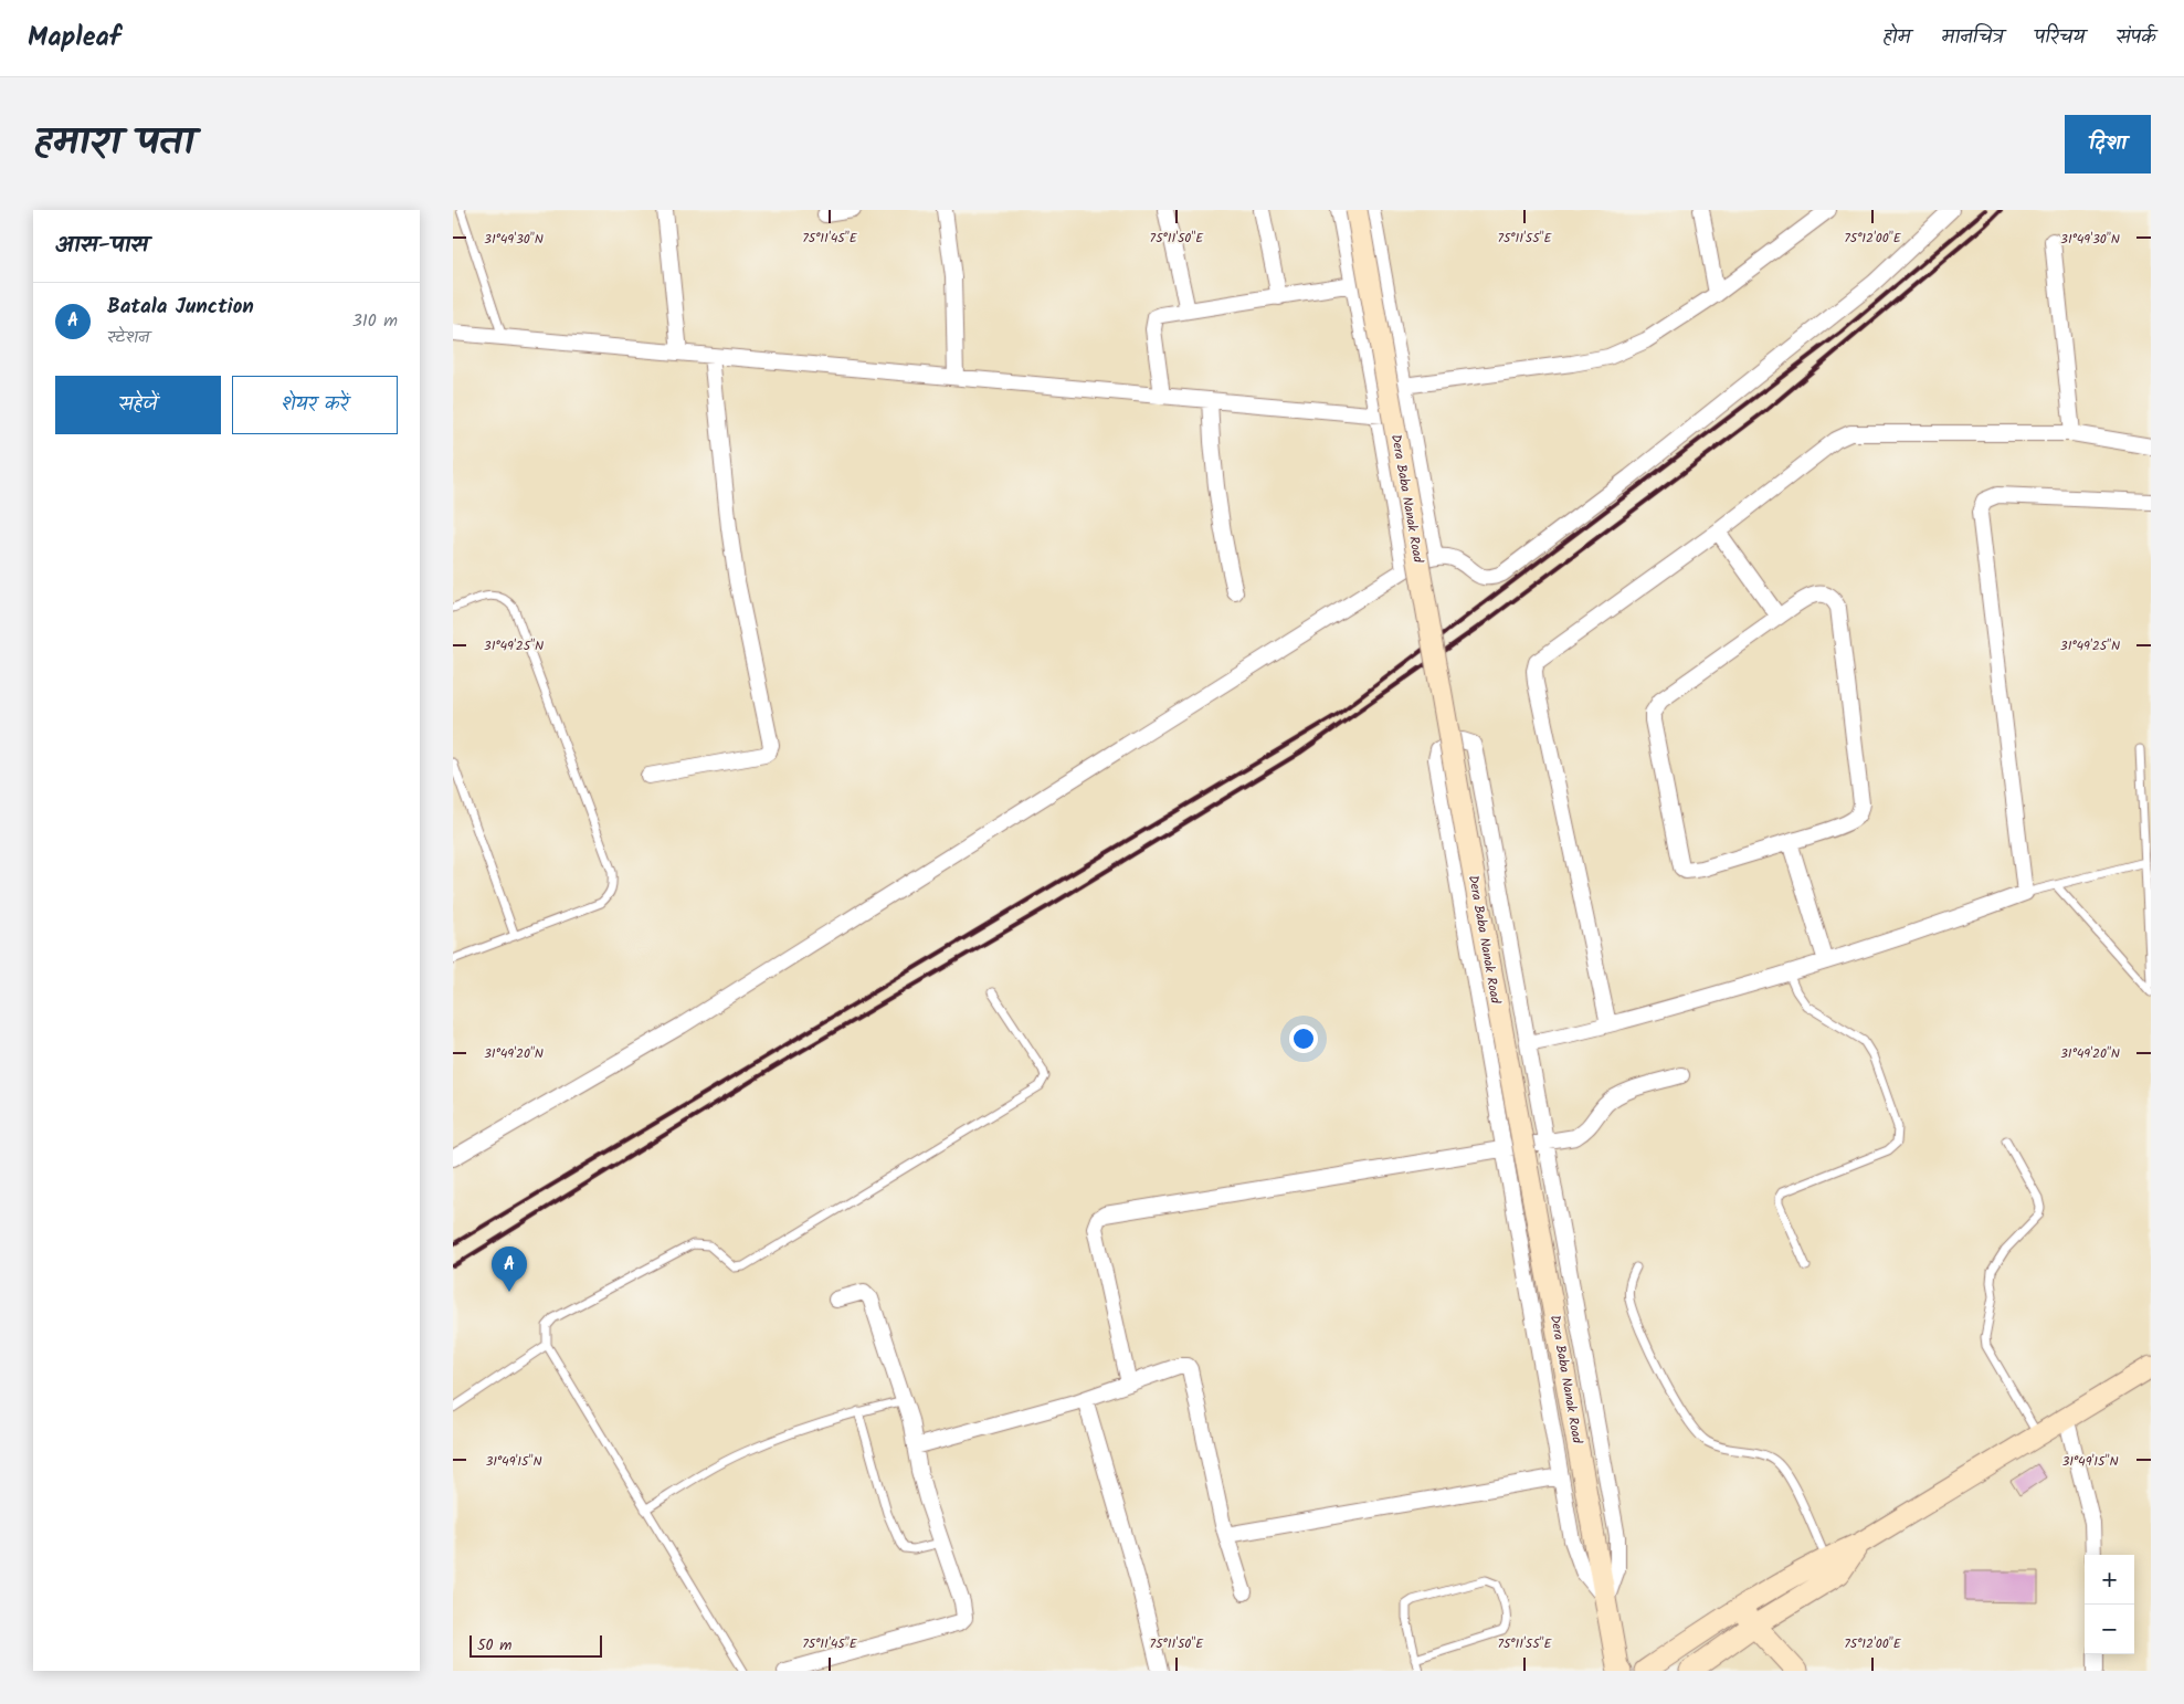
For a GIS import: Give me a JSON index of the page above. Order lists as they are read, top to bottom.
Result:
{
  "streets": {
    "main road": ["Dera Baba Nanak Road"]
  },
  "scale_bar": "50 m",
  "page": {
    "header": "Mapleaf",
    "nav": [
      "होम",
      "मानचित्र",
      "परिचय",
      "संपर्क"
    ],
    "title": "हमारा पता",
    "buttons": [
      "दिशा",
      ["सहेजें", "शेयर करें"]
    ],
    "heading": "आस-पास",
    "list": [
      {
        "mark": "A",
        "name": "Batala Junction",
        "note": "स्टेशन",
        "value": "310 m"
      }
    ],
    "pins": "A",
    "map_buttons": ["+", "−"],
    "scale": "50 m"
  },
  "coordinates": [
    "75°11'45\"E",
    "75°11'50\"E",
    "75°11'55\"E",
    "75°12'00\"E",
    "31°49'30\"N",
    "31°49'25\"N",
    "31°49'20\"N",
    "31°49'15\"N"
  ]
}
